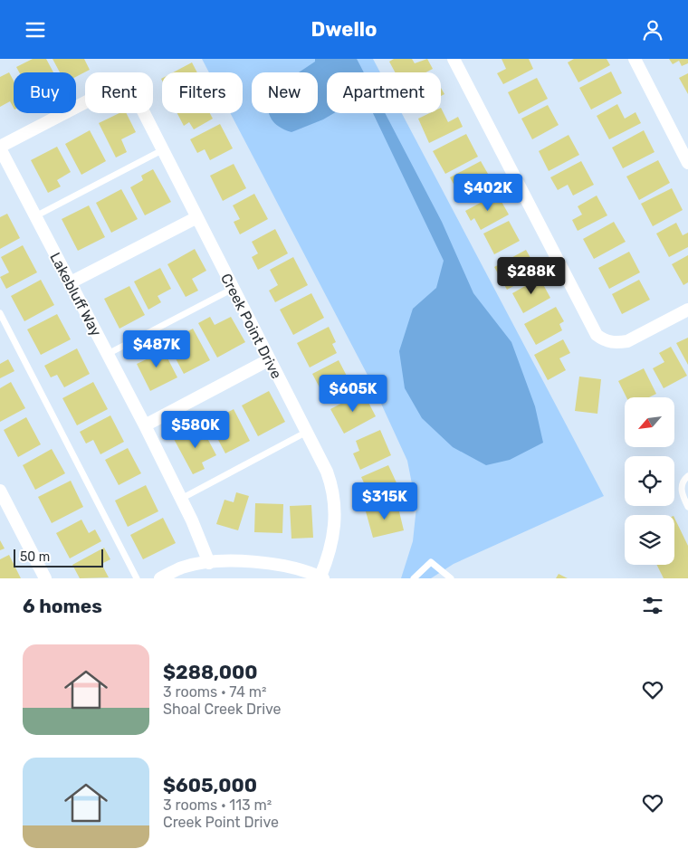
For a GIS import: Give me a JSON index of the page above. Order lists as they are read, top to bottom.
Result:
{
  "streets": {
    "street": ["Lakebluff Way", "Creek Point Drive"]
  },
  "crossings": [
    ["Lakebluff Way", "Creek Point Drive"]
  ],
  "scale_bar": "50 m",
  "north": "bottom left",
  "page": {
    "header": "Dwello",
    "chip": [
      "Buy",
      "Rent",
      "Filters",
      "New",
      "Apartment"
    ],
    "price": [
      "$402K",
      "$288K",
      "$487K",
      "$605K",
      "$580K",
      "$315K"
    ],
    "scale": "50 m",
    "heading": "6 homes",
    "list": [
      {
        "name": "$288,000",
        "note": "3 rooms · 74 m² · Shoal Creek Drive"
      },
      {
        "name": "$605,000",
        "note": "3 rooms · 113 m² · Creek Point Drive"
      }
    ]
  }
}
